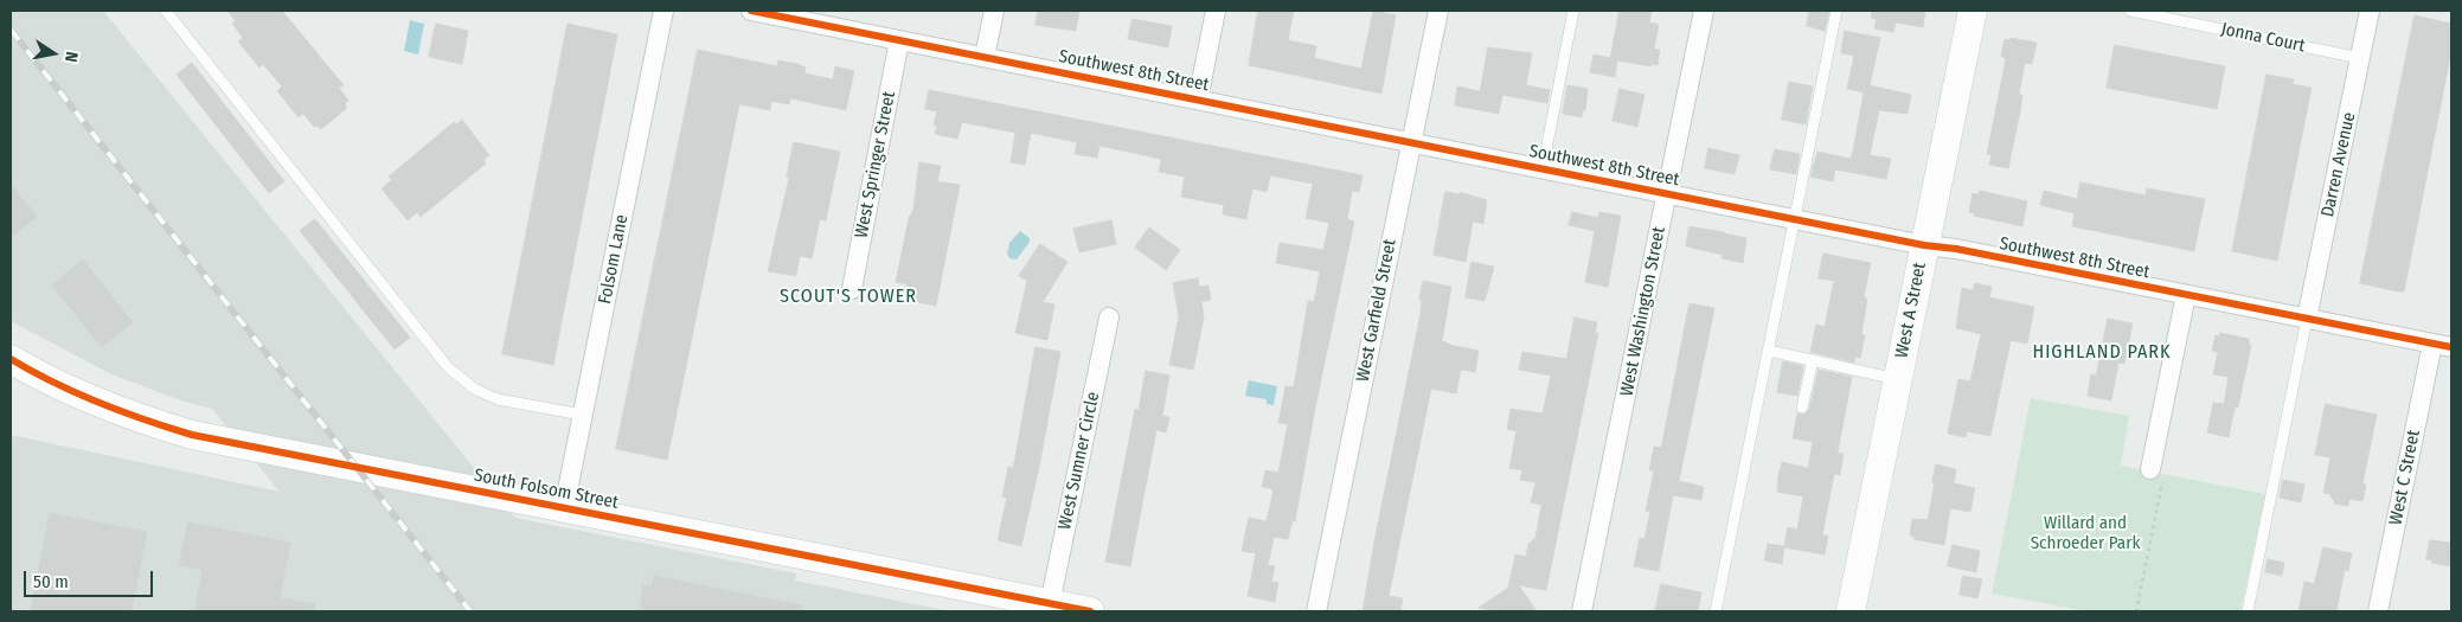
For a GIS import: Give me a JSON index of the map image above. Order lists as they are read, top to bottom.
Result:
{
  "streets": {
    "street": [
      "Southwest 8th Street",
      "West Springer Street",
      "Darren Avenue",
      "Folsom Lane",
      "West Garfield Street",
      "West A Street",
      "West Washington Street",
      "West Sumner Circle",
      "West C Street",
      "South Folsom Street"
    ],
    "lane": ["Jonna Court"]
  },
  "crossings": [
    ["Jonna Court", "Darren Avenue"],
    ["Southwest 8th Street", "West Springer Street"],
    ["Southwest 8th Street", "Darren Avenue"],
    ["Southwest 8th Street", "West Garfield Street"],
    ["Southwest 8th Street", "West A Street"],
    ["Southwest 8th Street", "West Washington Street"],
    ["Southwest 8th Street", "West C Street"],
    ["Folsom Lane", "South Folsom Street"],
    ["West Sumner Circle", "South Folsom Street"]
  ],
  "districts": ["SCOUT'S TOWER", "HIGHLAND PARK"],
  "parks": ["Willard and Schroeder Park"],
  "scale_bar": "50 m",
  "north": "right"
}
